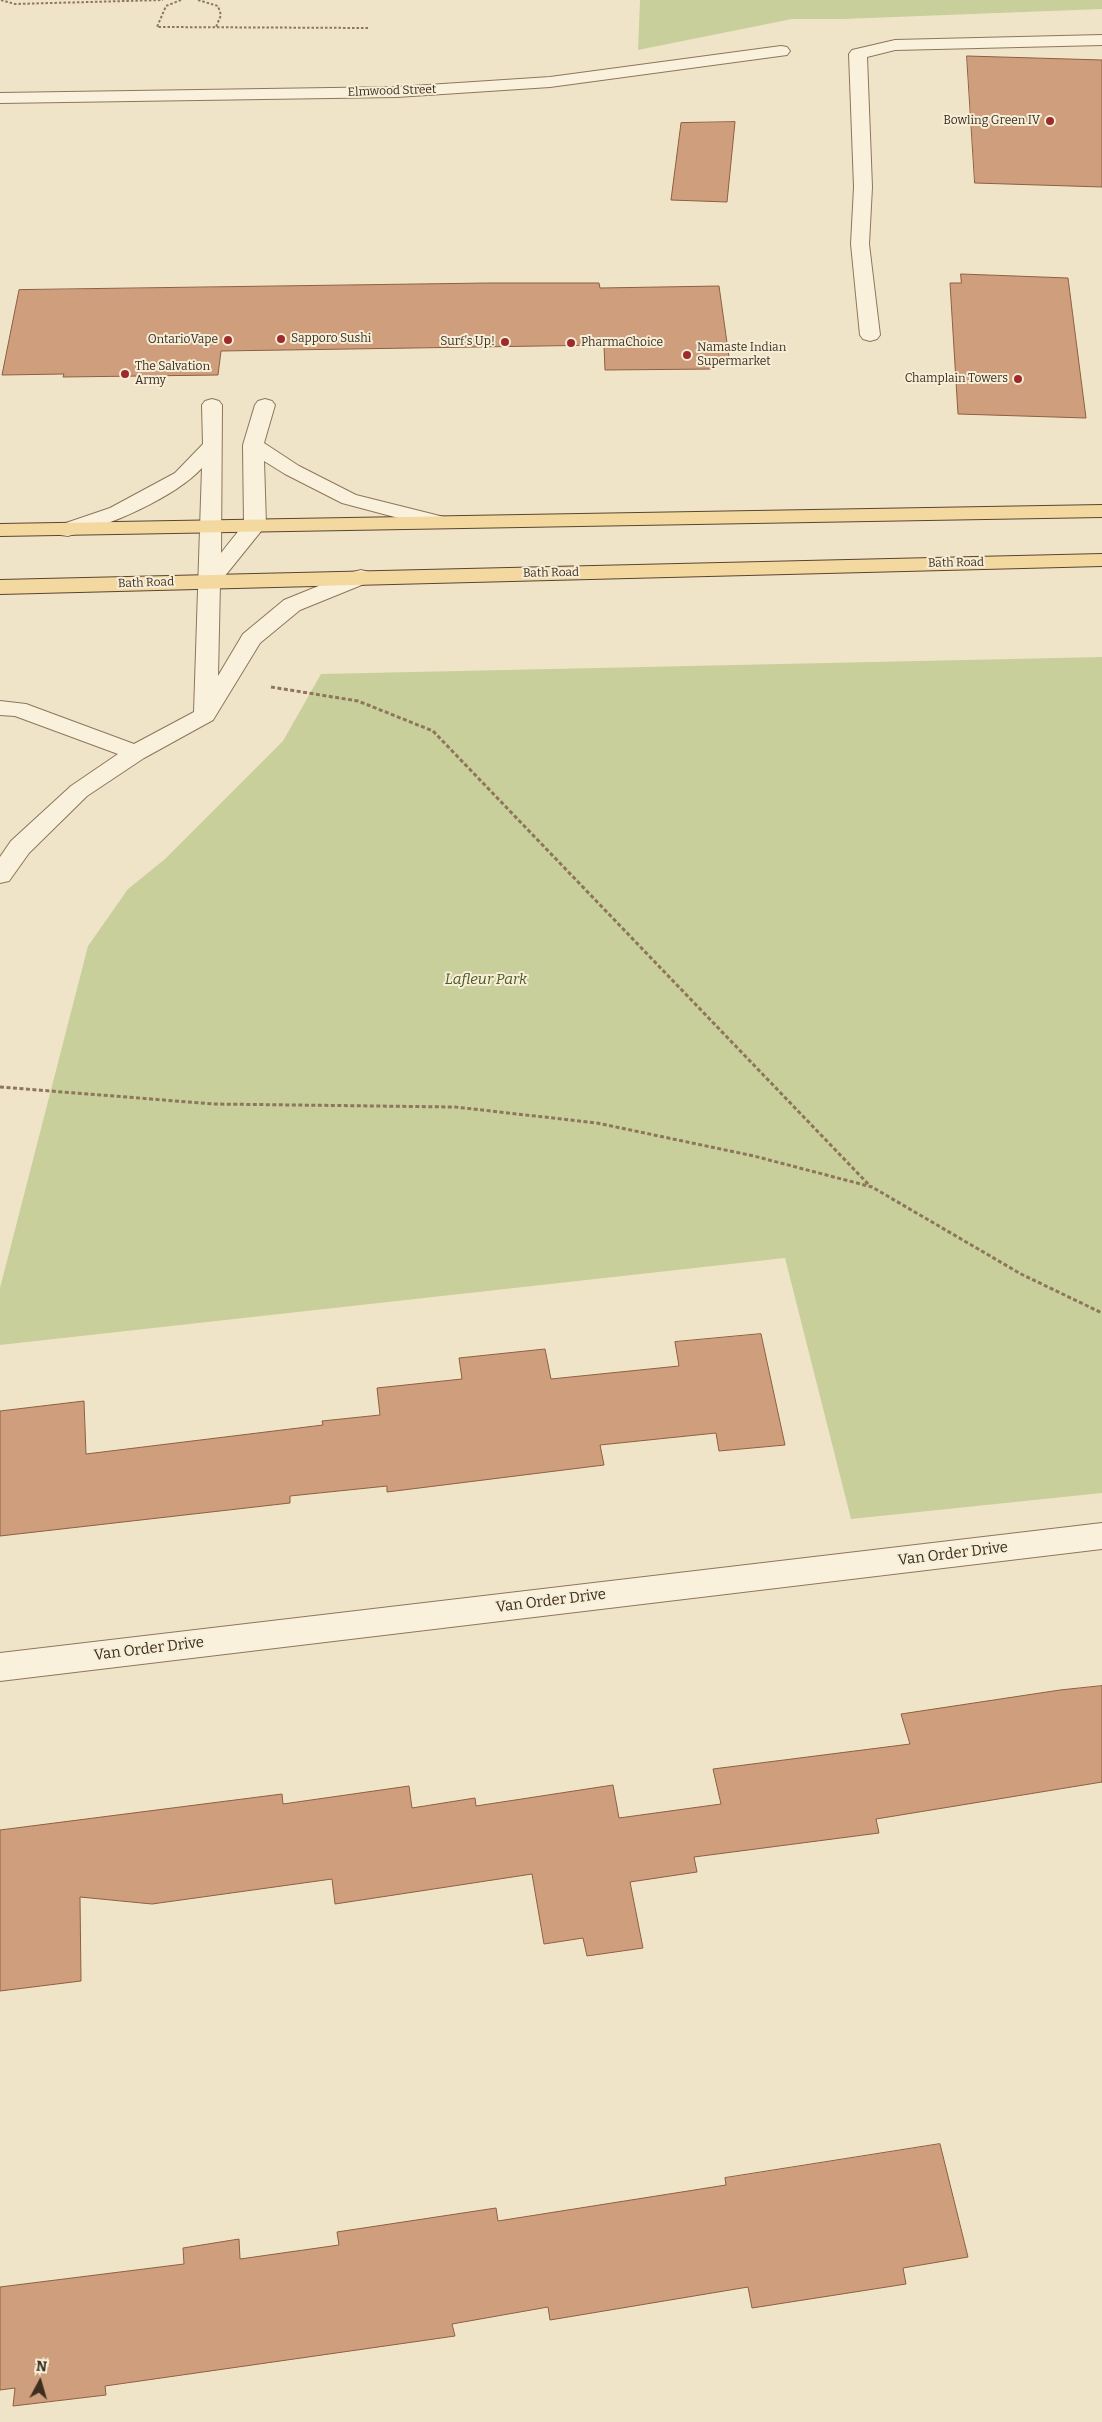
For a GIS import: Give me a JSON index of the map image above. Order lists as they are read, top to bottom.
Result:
{
  "streets": {
    "main road": ["Bath Road"],
    "street": ["Elmwood Street", "Van Order Drive"]
  },
  "parks": ["Lafleur Park"],
  "places": [
    "Bowling Green IV",
    "Sapporo Sushi",
    "OntarioVape",
    "Surf's Up!",
    "PharmaChoice",
    "Namaste Indian Supermarket",
    "The Salvation Army",
    "Champlain Towers"
  ],
  "north": "top"
}
